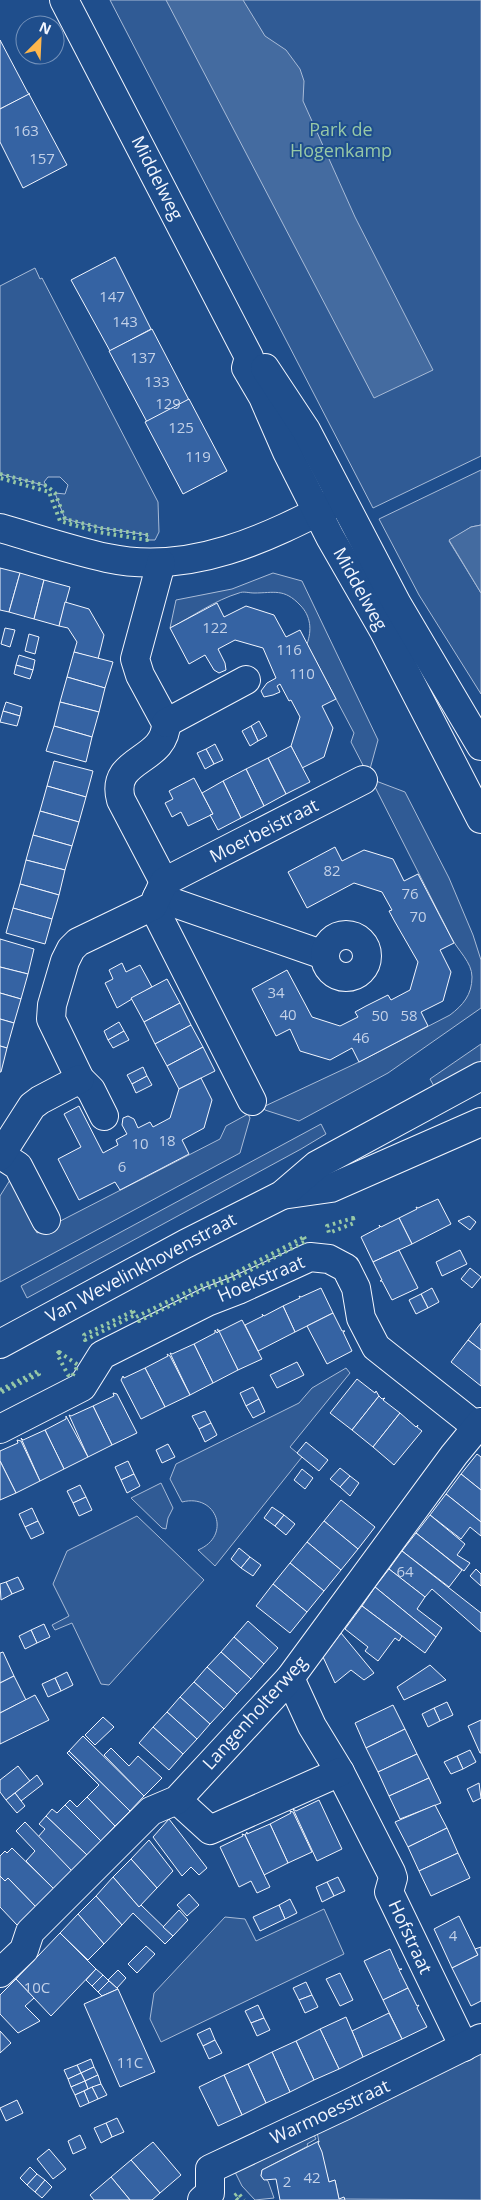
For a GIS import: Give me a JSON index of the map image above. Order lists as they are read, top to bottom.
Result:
{
  "streets": {
    "street": [
      "Middelweg",
      "Moerbeistraat",
      "Van Wevelinkhovenstraat",
      "Hoekstraat",
      "Langenholterweg",
      "Hofstraat",
      "Warmoesstraat"
    ]
  },
  "crossings": [
    ["Hoekstraat", "Langenholterweg"],
    ["Langenholterweg", "Hofstraat"],
    ["Hofstraat", "Warmoesstraat"]
  ],
  "parks": ["Park de Hogenkamp"],
  "house_numbers": [
    "163",
    "157",
    "147",
    "143",
    "137",
    "133",
    "129",
    "125",
    "119",
    "122",
    "116",
    "110",
    "82",
    "76",
    "70",
    "34",
    "40",
    "50",
    "58",
    "46",
    "18",
    "10",
    "6",
    "64",
    "4",
    "10C",
    "11C",
    "42",
    "2"
  ],
  "north": "top right"
}
